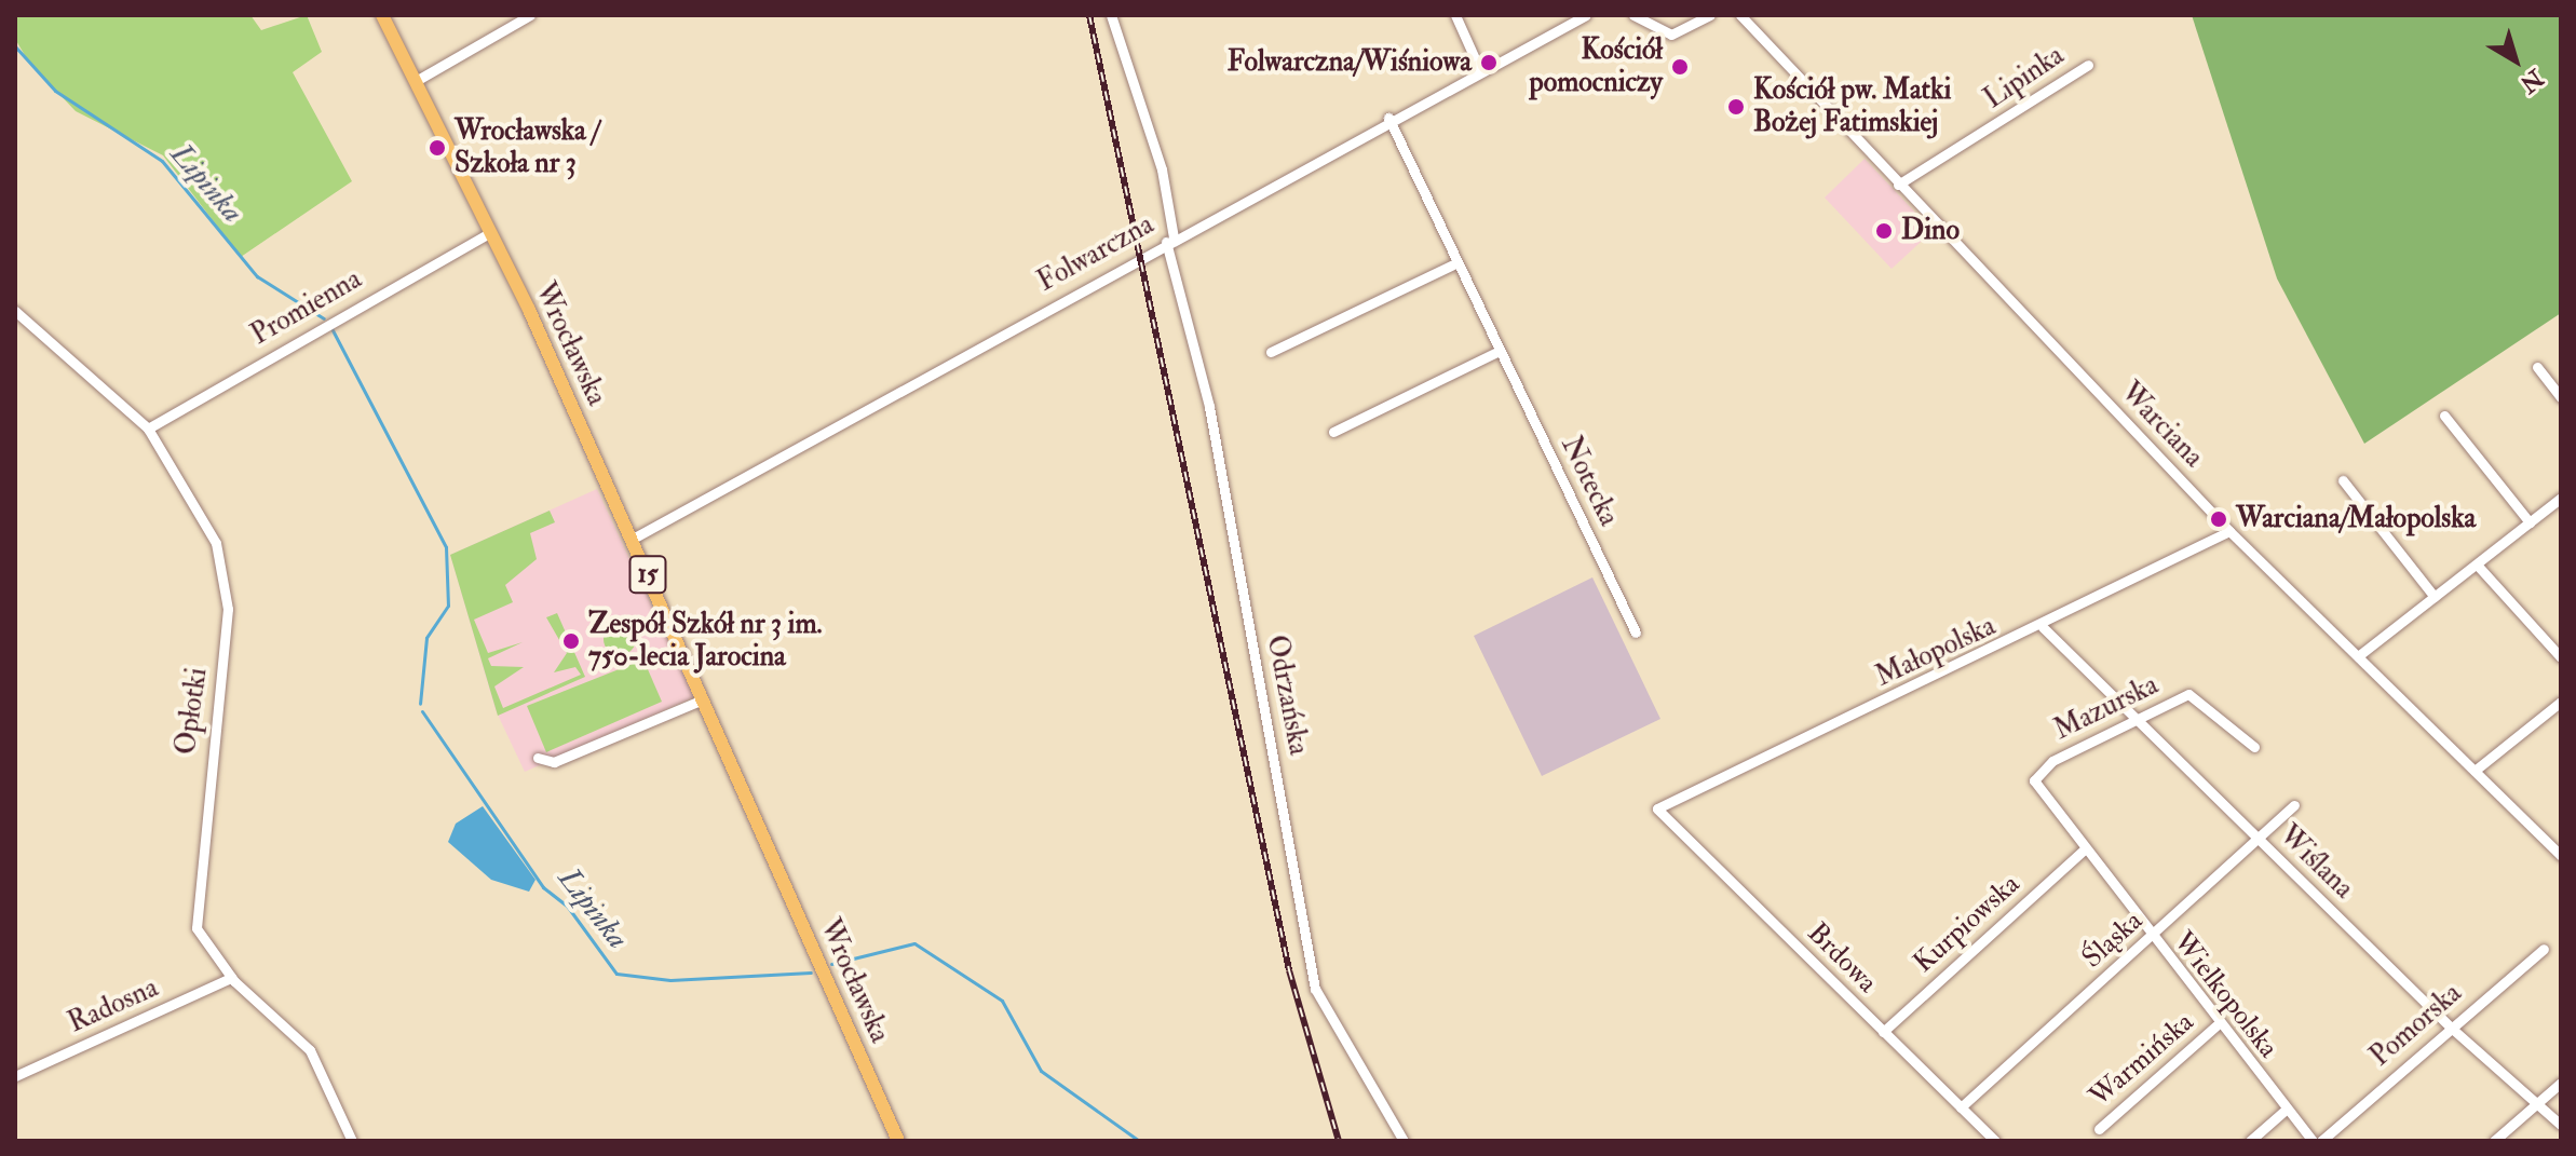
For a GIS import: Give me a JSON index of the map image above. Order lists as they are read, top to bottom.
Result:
{
  "streets": {
    "main road": ["Wrocławska", "15"],
    "street": [
      "Lipinka",
      "Folwarczna",
      "Promienna",
      "Warciana",
      "Notecka",
      "Małopolska",
      "Odrzańska",
      "Mazurska",
      "Opłotki",
      "Wiślana",
      "Kurpiowska",
      "Śląska",
      "Brdowa",
      "Wielkopolska",
      "Radosna",
      "Pomorska",
      "Warmińska"
    ]
  },
  "crossings": [
    ["Lipinka", "Warciana"],
    ["Folwarczna", "Wrocławska"],
    ["Folwarczna", "Notecka"],
    ["Folwarczna", "Odrzańska"],
    ["Promienna", "Wrocławska"],
    ["Promienna", "Opłotki"],
    ["Warciana", "Małopolska"],
    ["Małopolska", "Wiślana"],
    ["Małopolska", "Brdowa"],
    ["Mazurska", "Wiślana"],
    ["Mazurska", "Wielkopolska"],
    ["Opłotki", "Radosna"],
    ["Wiślana", "Śląska"],
    ["Wiślana", "Pomorska"],
    ["Kurpiowska", "Brdowa"],
    ["Kurpiowska", "Wielkopolska"],
    ["Śląska", "Brdowa"],
    ["Śląska", "Wielkopolska"],
    ["Wielkopolska", "Warmińska"]
  ],
  "water": ["Lipinka"],
  "places": [
    "Folwarczna/Wiśniowa",
    "Kościół pomocniczy",
    "Kościół pw. Matki Bożej Fatimskiej",
    "Wrocławska / Szkoła nr 3",
    "Dino",
    "Warciana/Małopolska",
    "Zespół Szkół nr 3 im. 750-lecia Jarocina"
  ],
  "north": "bottom right"
}
